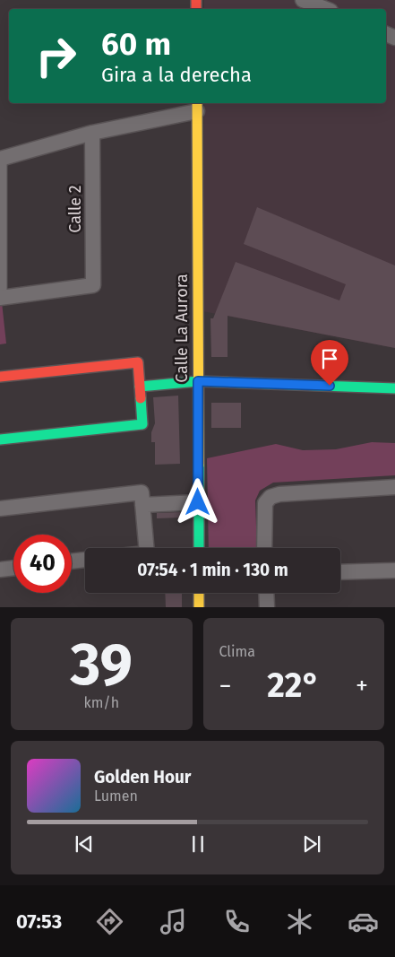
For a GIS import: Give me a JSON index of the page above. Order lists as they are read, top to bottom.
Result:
{
  "streets": {
    "street": ["Calle 2", "Calle La Aurora"]
  },
  "page": {
    "turn": ["60 m", "Gira a la derecha"],
    "limit": "40",
    "trip": "07:54 · 1 min · 130 m",
    "tile": [
      ["39", "km/h"],
      "Clima"
    ],
    "heat": ["−", "22°", "+"],
    "song": ["Golden Hour", "Lumen"],
    "tabs": "07:53"
  }
}
